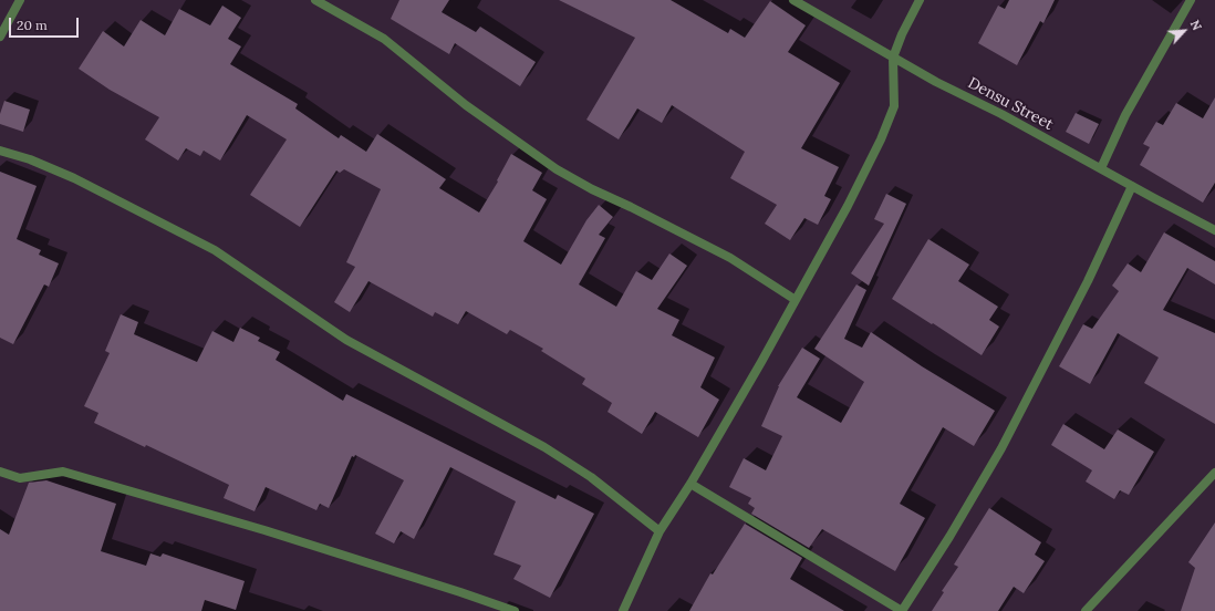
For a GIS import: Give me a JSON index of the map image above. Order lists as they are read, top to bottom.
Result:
{
  "streets": {
    "street": ["Densu Street"]
  },
  "scale_bar": "20 m",
  "north": "top right"
}
